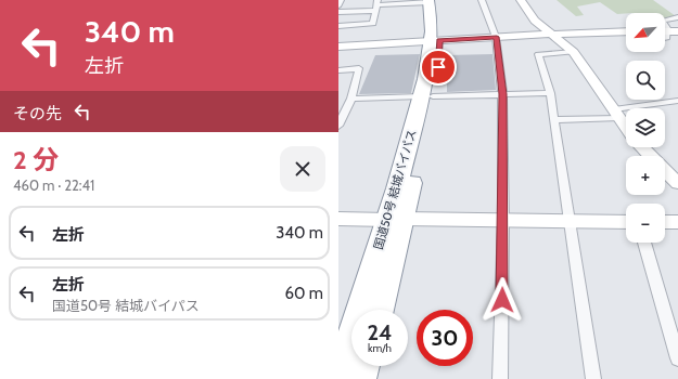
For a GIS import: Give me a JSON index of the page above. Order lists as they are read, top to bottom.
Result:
{
  "streets": {
    "highway": ["国道50号 結城バイパス"]
  },
  "north": "bottom left",
  "page": {
    "turn": ["340 m", "左折"],
    "map_buttons": ["+", "−"],
    "then": "その先",
    "heading": ["2 分", "460 m · 22:41"],
    "list": [
      {
        "name": "左折",
        "value": "340 m"
      },
      {
        "name": "左折",
        "note": "国道50号 結城バイパス",
        "value": "60 m"
      }
    ],
    "speed": "24 km/h",
    "limit": "30"
  }
}
